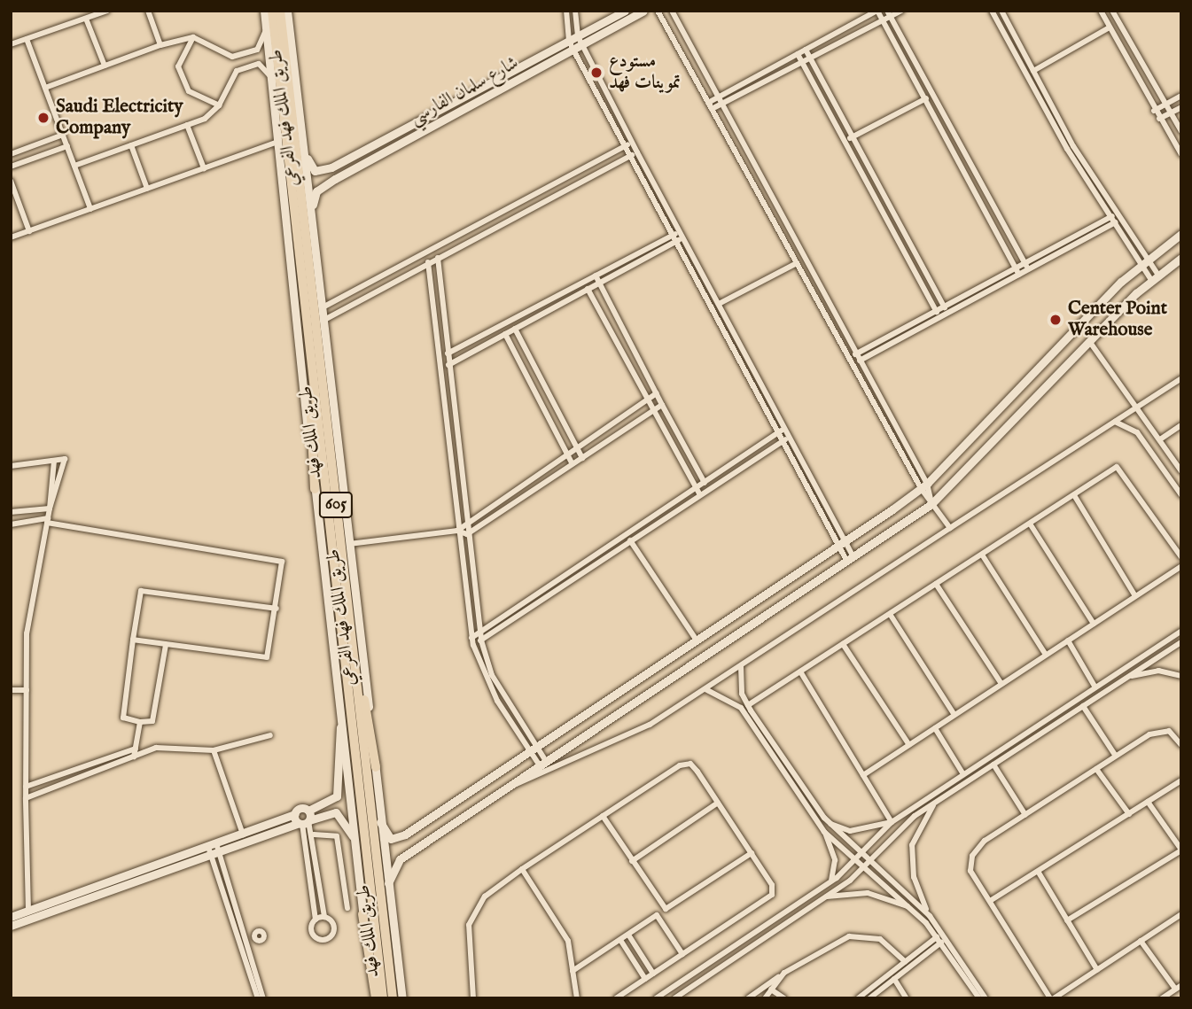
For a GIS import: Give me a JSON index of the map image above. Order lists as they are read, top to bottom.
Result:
{
  "streets": {
    "highway": ["طريق الملك فهد", "605"],
    "main road": ["شارع سلمان الفارسي", "طريق الملك فهد الفرعي"]
  },
  "crossings": [
    ["شارع سلمان الفارسي", "طريق الملك فهد الفرعي"]
  ],
  "places": ["مستودع تموينات فهد", "Saudi Electricity Company", "Center Point Warehouse"]
}
